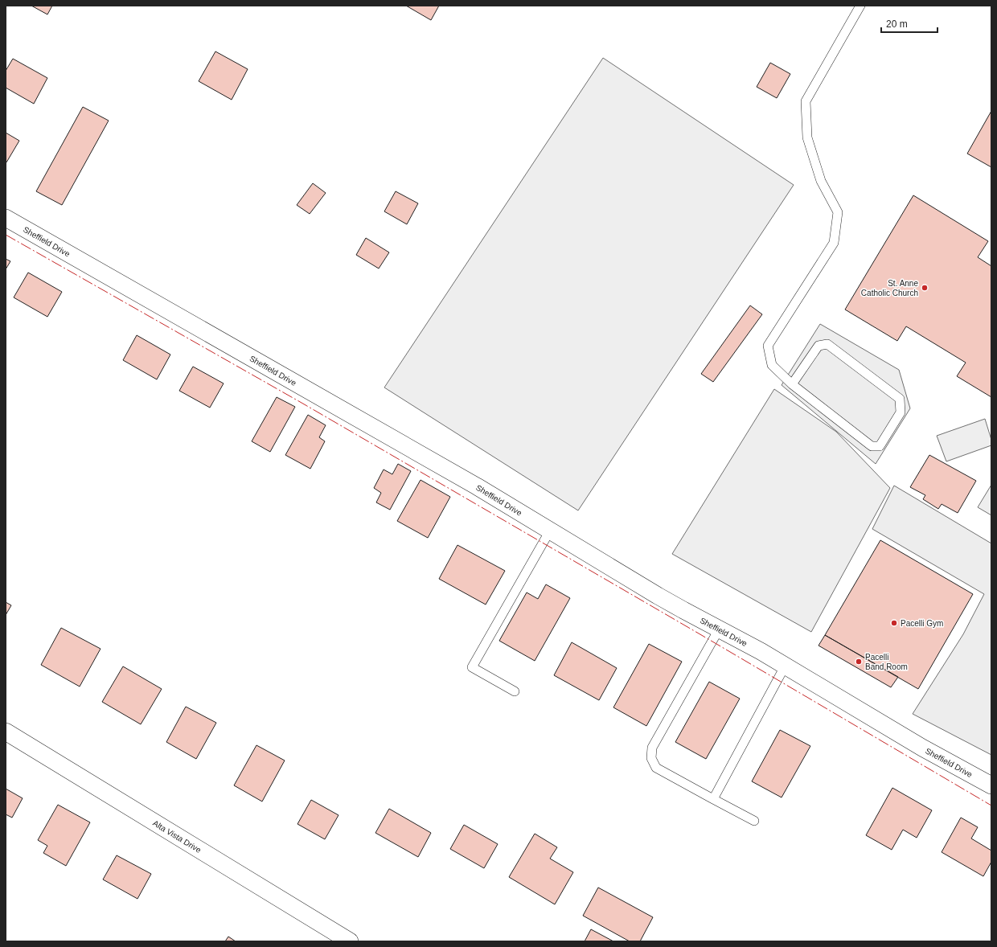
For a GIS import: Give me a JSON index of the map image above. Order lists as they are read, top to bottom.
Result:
{
  "streets": {
    "street": ["Sheffield Drive", "Alta Vista Drive"]
  },
  "places": ["St. Anne Catholic Church", "Pacelli Gym", "Pacelli Band Room"],
  "scale_bar": "20 m"
}
